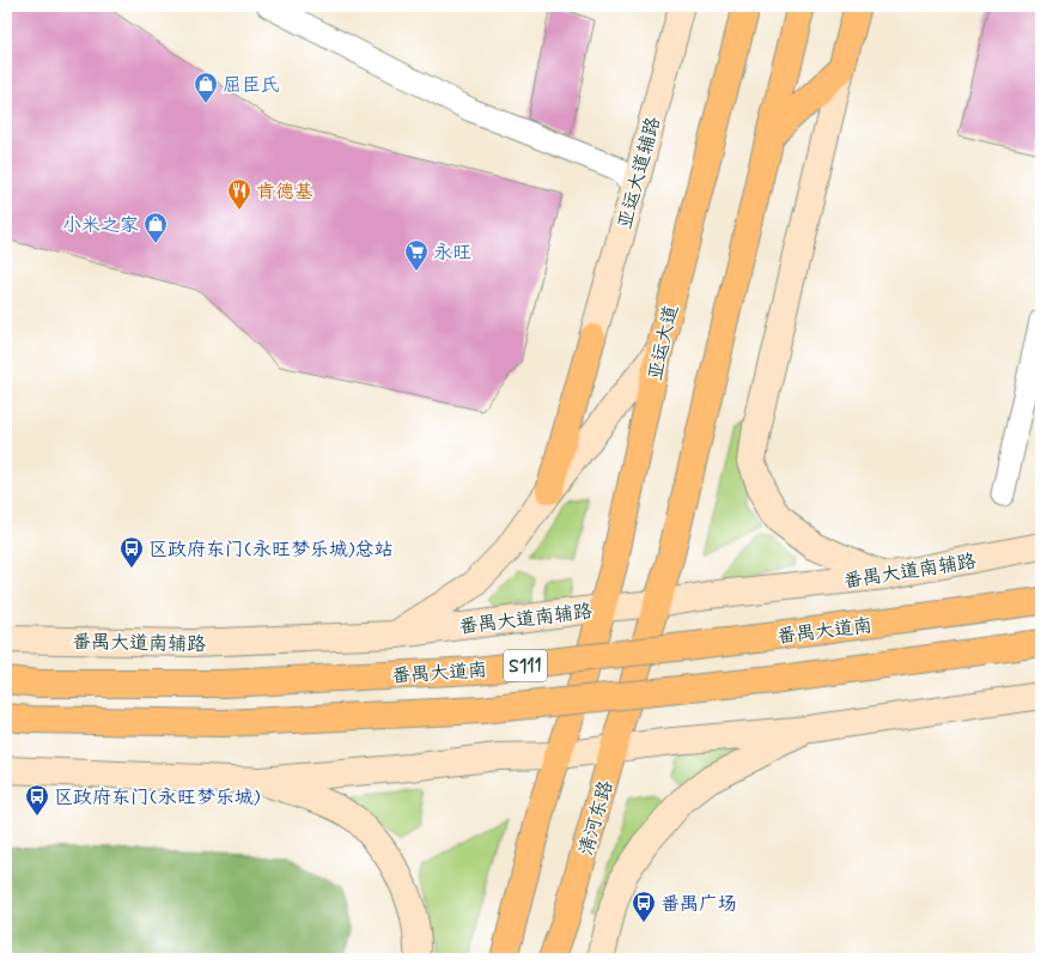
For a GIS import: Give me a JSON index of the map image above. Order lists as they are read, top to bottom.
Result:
{
  "streets": {
    "main road": [
      "亚运大道辅路",
      "亚运大道",
      "番禺大道南辅路",
      "番禺大道南",
      "S111",
      "清河东路"
    ]
  },
  "crossings": [
    ["亚运大道", "番禺大道南辅路"],
    ["番禺大道南辅路", "清河东路"]
  ],
  "places": {
    "shop": ["屈臣氏", "小米之家"],
    "restaurant": ["肯德基"],
    "supermarket": ["永旺"],
    "bus stop": ["区政府东门(永旺梦乐城)总站", "区政府东门(永旺梦乐城)", "番禺广场"]
  }
}
